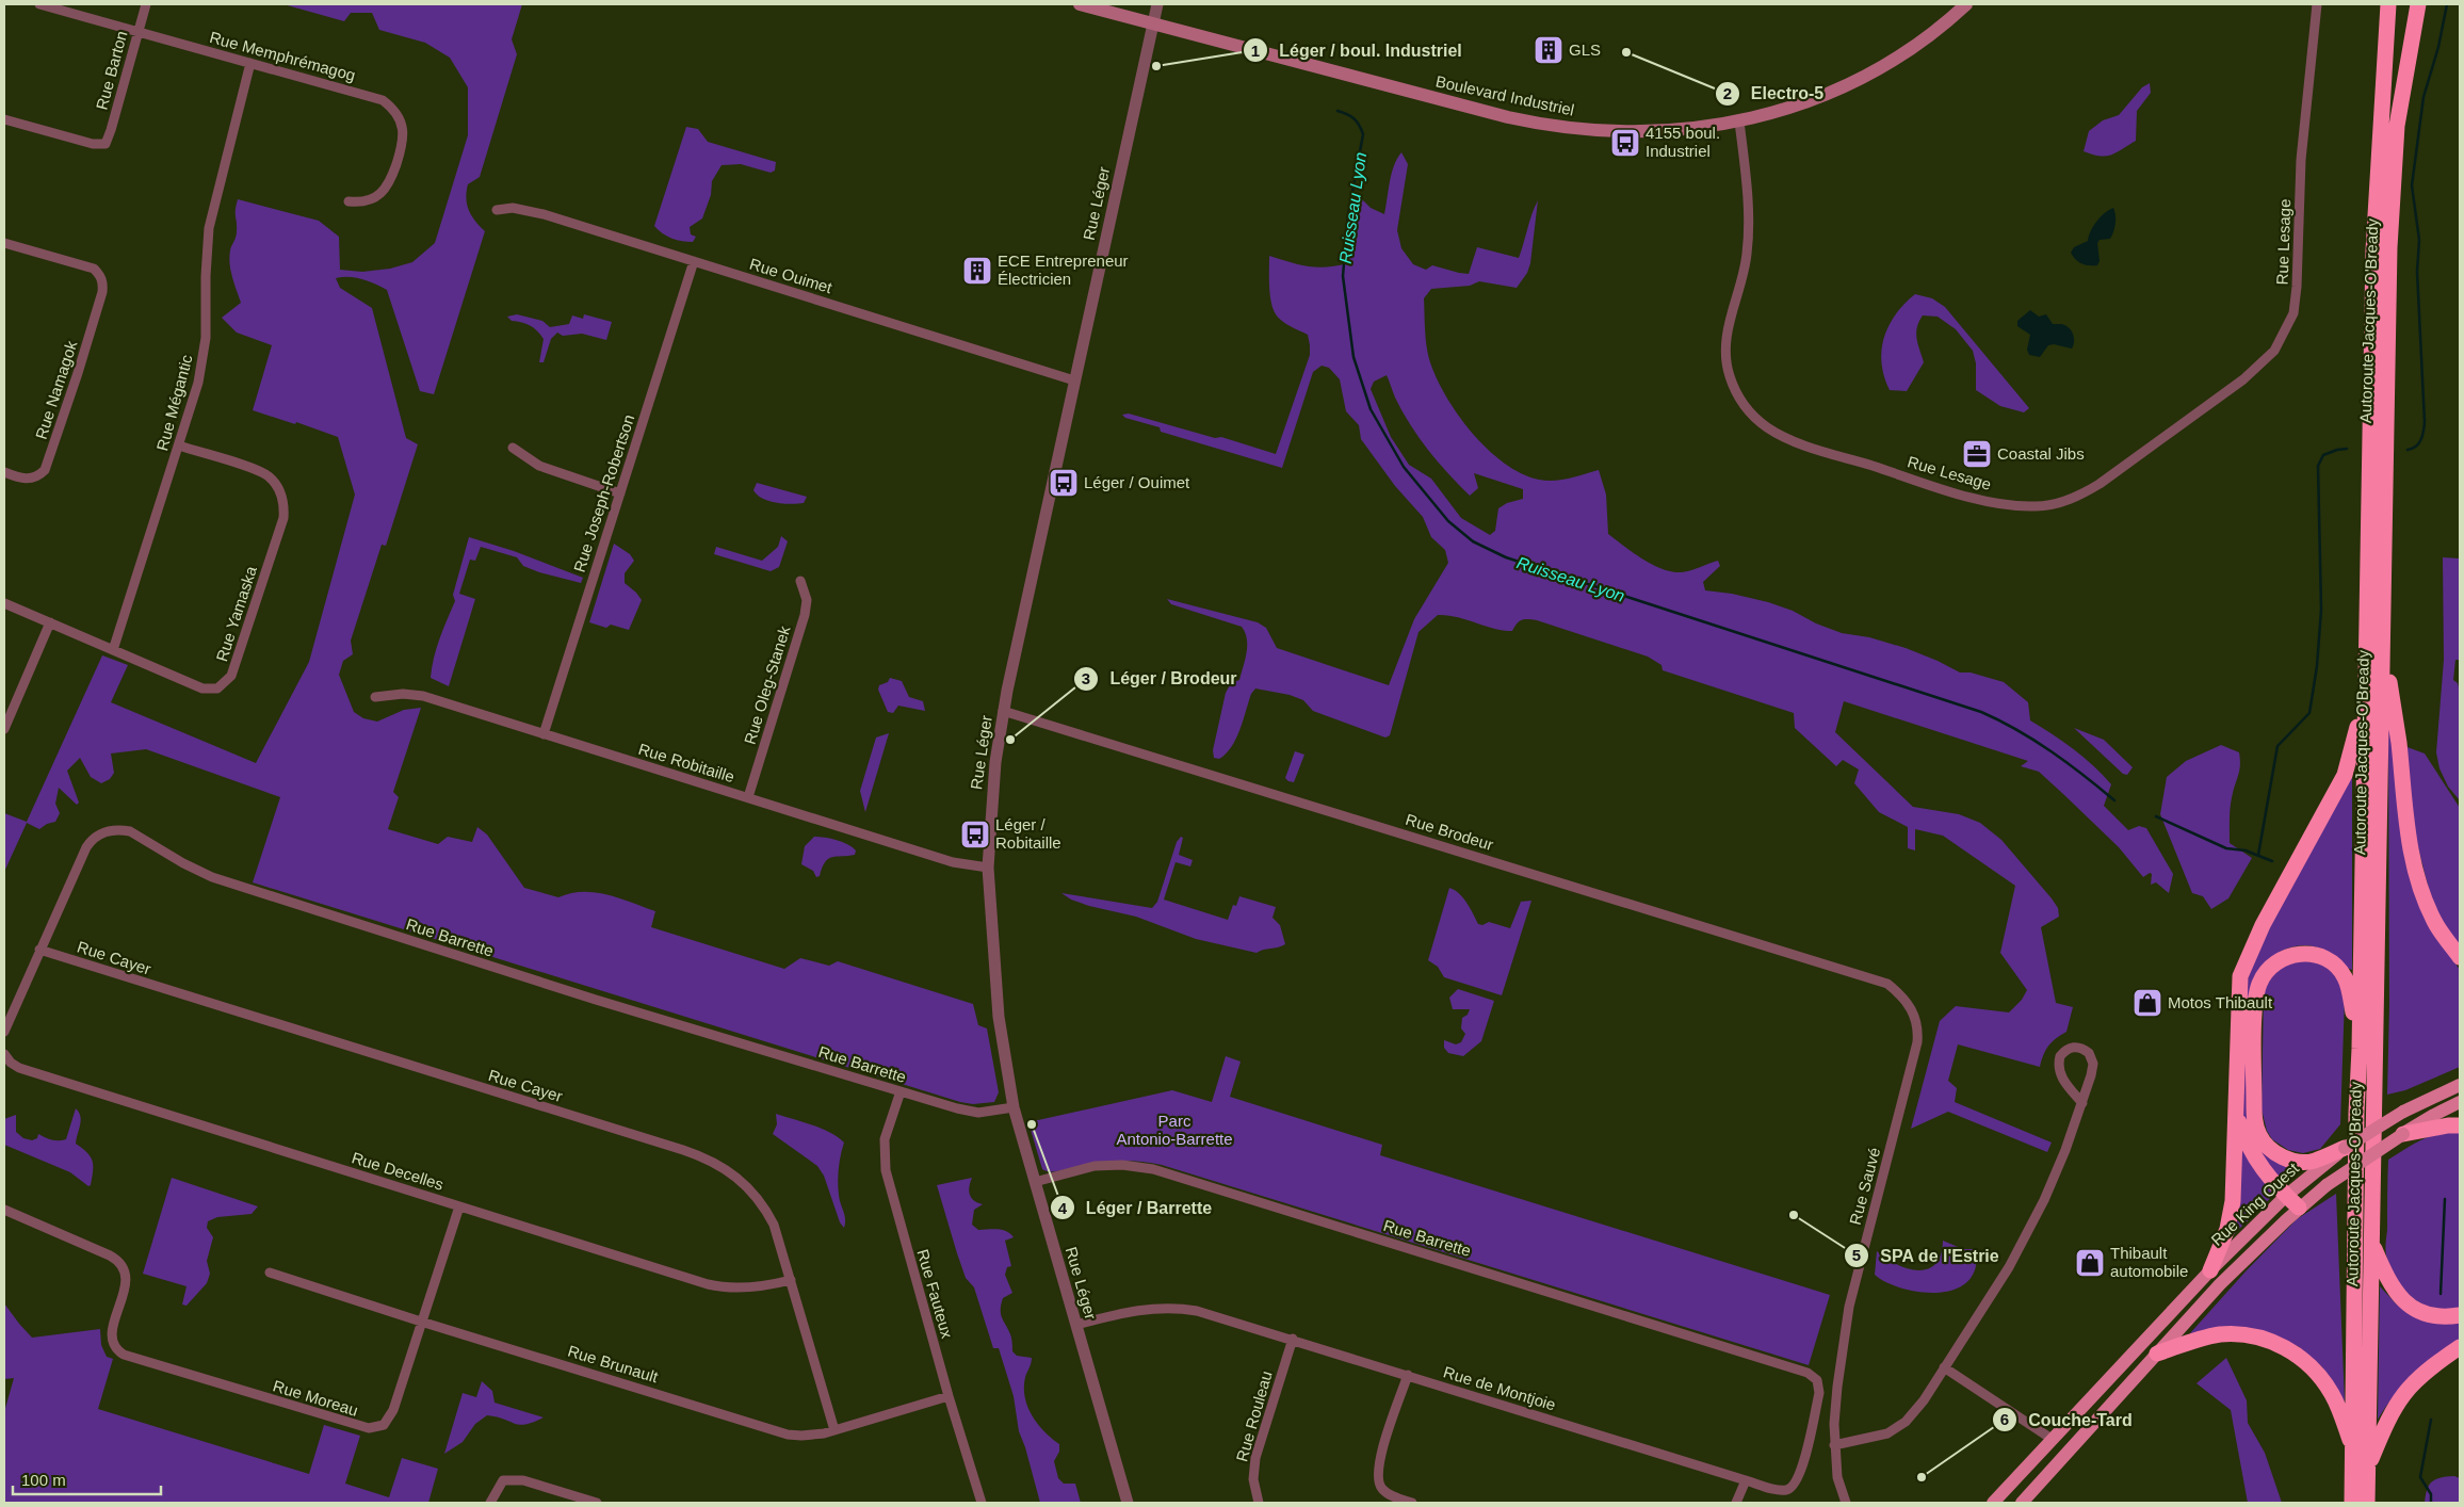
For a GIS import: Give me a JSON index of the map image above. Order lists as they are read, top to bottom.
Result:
{
  "streets": {
    "highway": ["Autoroute Jacques-O'Bready"],
    "main road": ["Boulevard Industriel", "Rue King Ouest"],
    "street": [
      "Rue Memphrémagog",
      "Rue Barton",
      "Rue Léger",
      "Rue Lesage",
      "Rue Ouimet",
      "Rue Namagok",
      "Rue Mégantic",
      "Rue Joseph-Robertson",
      "Rue Yamaska",
      "Rue Oleg-Stanek",
      "Rue Robitaille",
      "Rue Brodeur",
      "Rue Barrette",
      "Rue Cayer",
      "Rue Decelles",
      "Rue Sauvé",
      "Rue Fauteux",
      "Rue Brunault",
      "Rue de Montjoie",
      "Rue Moreau",
      "Rue Rouleau"
    ]
  },
  "crossings": [
    ["Rue Memphrémagog", "Rue Barton"],
    ["Rue Memphrémagog", "Rue Mégantic"],
    ["Boulevard Industriel", "Rue Léger"],
    ["Boulevard Industriel", "Rue Lesage"],
    ["Rue Léger", "Rue Ouimet"],
    ["Rue Léger", "Rue Robitaille"],
    ["Rue Léger", "Rue Brodeur"],
    ["Rue Léger", "Rue Barrette"],
    ["Rue Léger", "Rue de Montjoie"],
    ["Rue Ouimet", "Rue Joseph-Robertson"],
    ["Rue Mégantic", "Rue Yamaska"],
    ["Rue Joseph-Robertson", "Rue Robitaille"],
    ["Rue Oleg-Stanek", "Rue Robitaille"],
    ["Rue Brodeur", "Rue Sauvé"],
    ["Rue Barrette", "Rue Cayer"],
    ["Rue Barrette", "Rue Fauteux"],
    ["Rue Barrette", "Rue de Montjoie"],
    ["Rue Cayer", "Rue Decelles"],
    ["Rue Cayer", "Rue Brunault"],
    ["Rue Decelles", "Rue Moreau"],
    ["Rue Fauteux", "Rue Brunault"],
    ["Rue Brunault", "Rue Moreau"],
    ["Rue de Montjoie", "Rue Rouleau"]
  ],
  "water": ["Ruisseau Lyon"],
  "parks": ["Parc Antonio-Barrette"],
  "places": {
    "building": ["GLS", "ECE Entrepreneur Électricien"],
    "other": [
      "Electro-5",
      "Léger / boul. Industriel",
      "Léger / Brodeur",
      "Léger / Barrette",
      "SPA de l'Estrie",
      "Couche-Tard"
    ],
    "bus stop": ["4155 boul. Industriel", "Léger / Ouimet", "Léger / Robitaille"],
    "office": ["Coastal Jibs"],
    "shop": ["Motos Thibault", "Thibault automobile"]
  },
  "scale_bar": "100 m"
}
